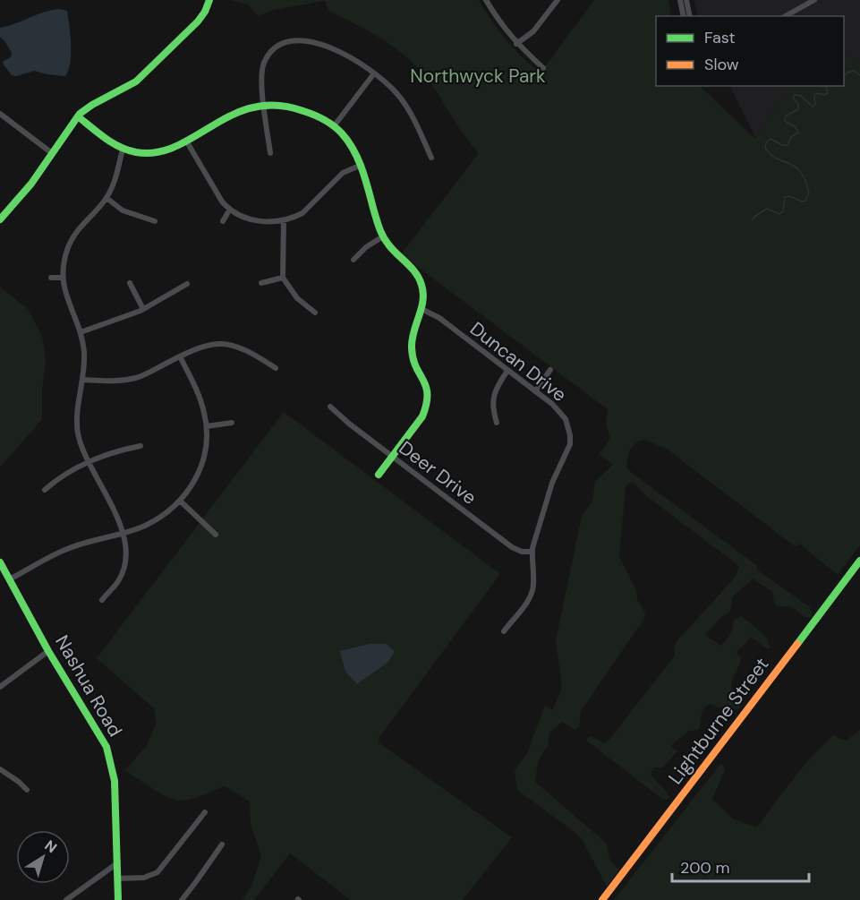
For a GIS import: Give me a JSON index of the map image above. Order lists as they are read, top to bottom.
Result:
{
  "streets": {
    "street": [
      "Duncan Drive",
      "Deer Drive",
      "Nashua Road",
      "Lightburne Street"
    ]
  },
  "crossings": [
    ["Duncan Drive", "Deer Drive"]
  ],
  "parks": ["Northwyck Park"],
  "legend": ["Fast", "Slow"],
  "scale_bar": "200 m",
  "north": "top right"
}
